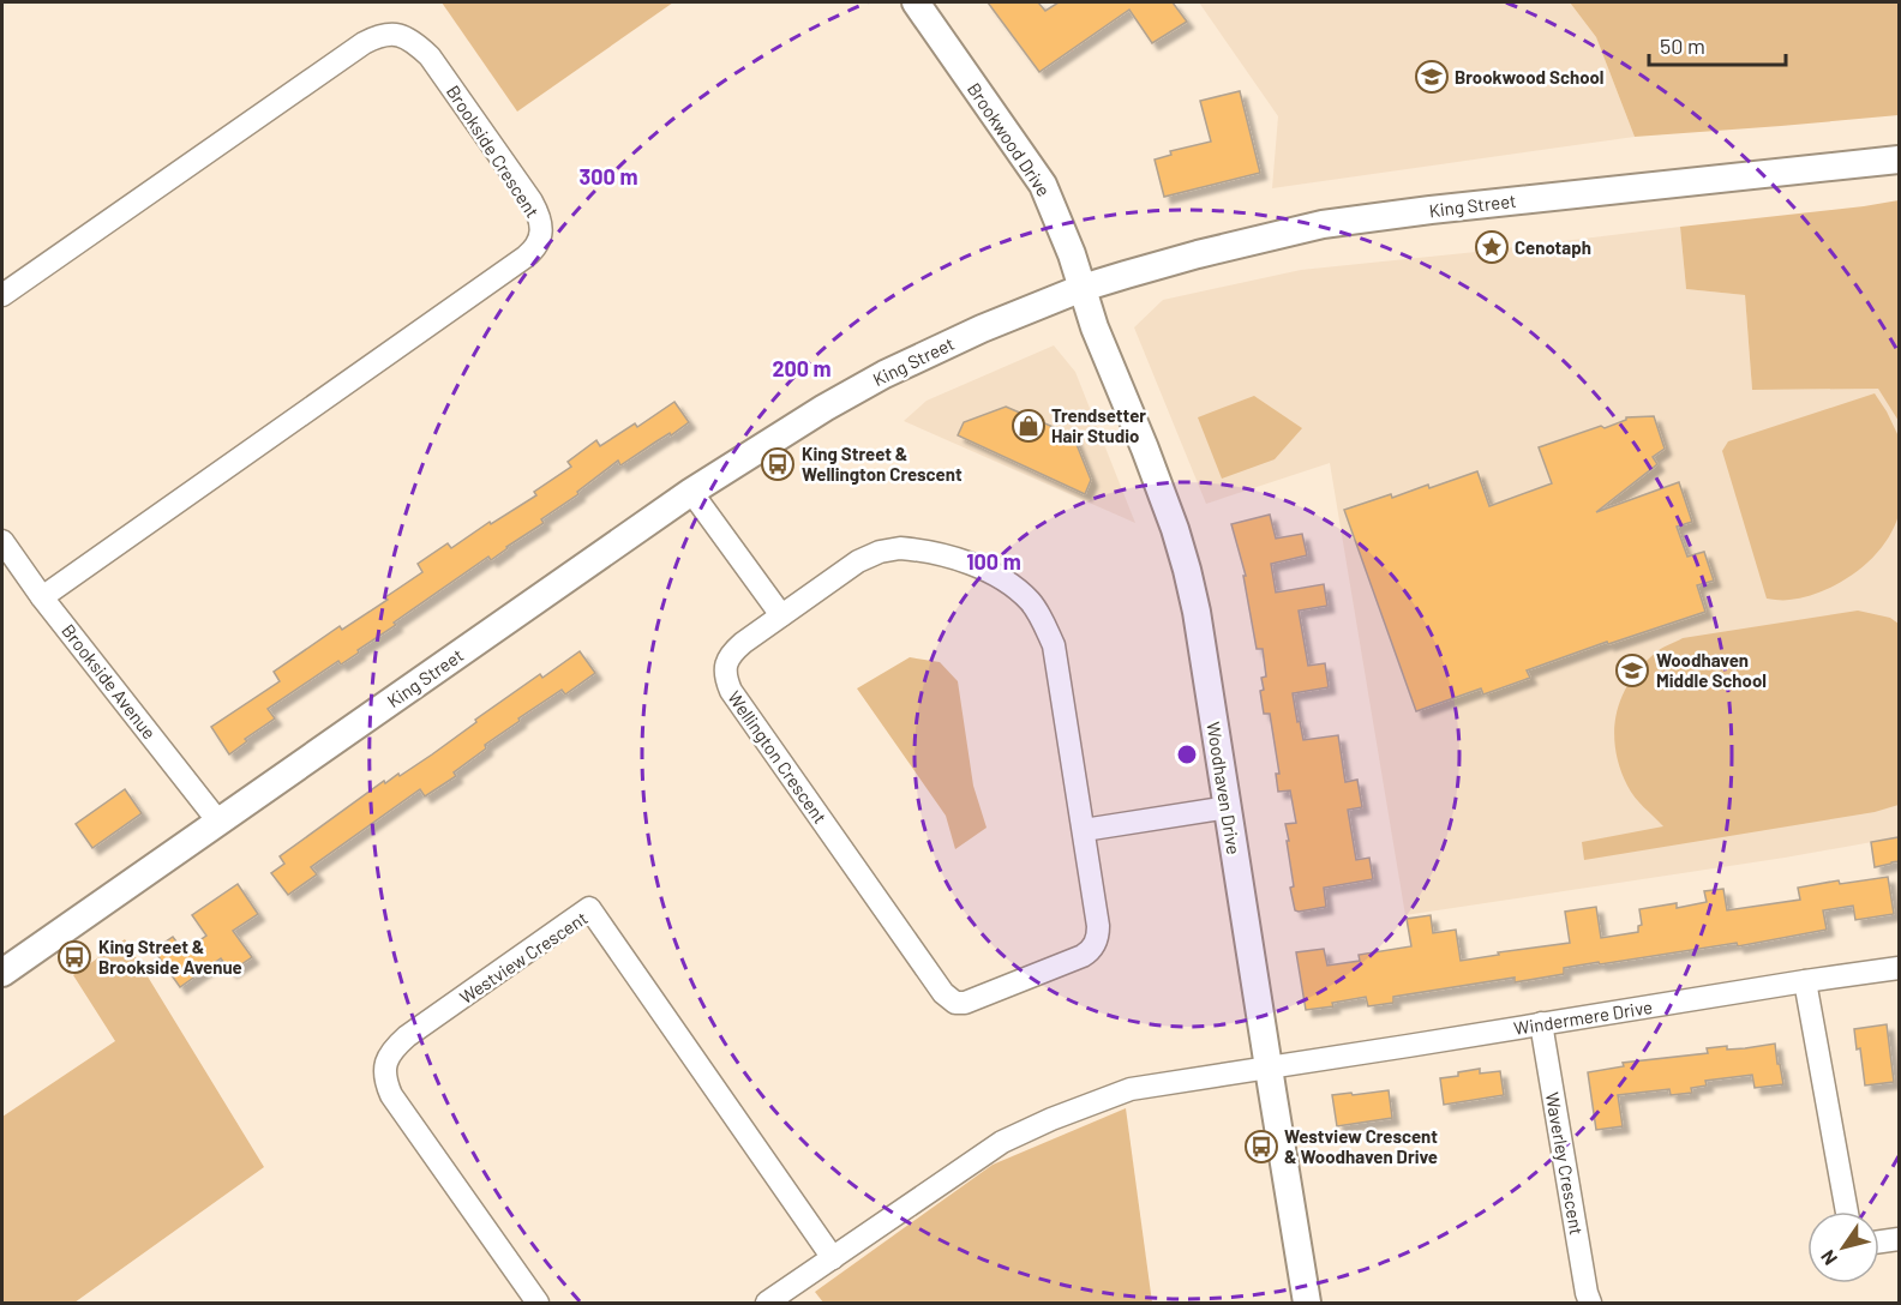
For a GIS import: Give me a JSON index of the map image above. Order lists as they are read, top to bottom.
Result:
{
  "streets": {
    "street": [
      "Brookwood Drive",
      "Brookside Crescent",
      "King Street",
      "Brookside Avenue",
      "Wellington Crescent",
      "Woodhaven Drive",
      "Westview Crescent",
      "Windermere Drive",
      "Waverley Crescent"
    ]
  },
  "crossings": [
    ["Brookwood Drive", "King Street"],
    ["Brookwood Drive", "Woodhaven Drive"],
    ["Brookside Crescent", "Brookside Avenue"],
    ["King Street", "Brookside Avenue"],
    ["King Street", "Woodhaven Drive"],
    ["Woodhaven Drive", "Windermere Drive"],
    ["Windermere Drive", "Waverley Crescent"]
  ],
  "places": {
    "school or university": ["Brookwood School", "Woodhaven Middle School"],
    "place": ["Cenotaph"],
    "shop": ["Trendsetter Hair Studio"],
    "bus stop": ["King Street & Wellington Crescent", "King Street & Brookside Avenue", "Westview Crescent & Woodhaven Drive"]
  },
  "scale_bar": "50 m",
  "north": "bottom left",
  "rings": ["300 m", "200 m", "100 m"]
}
